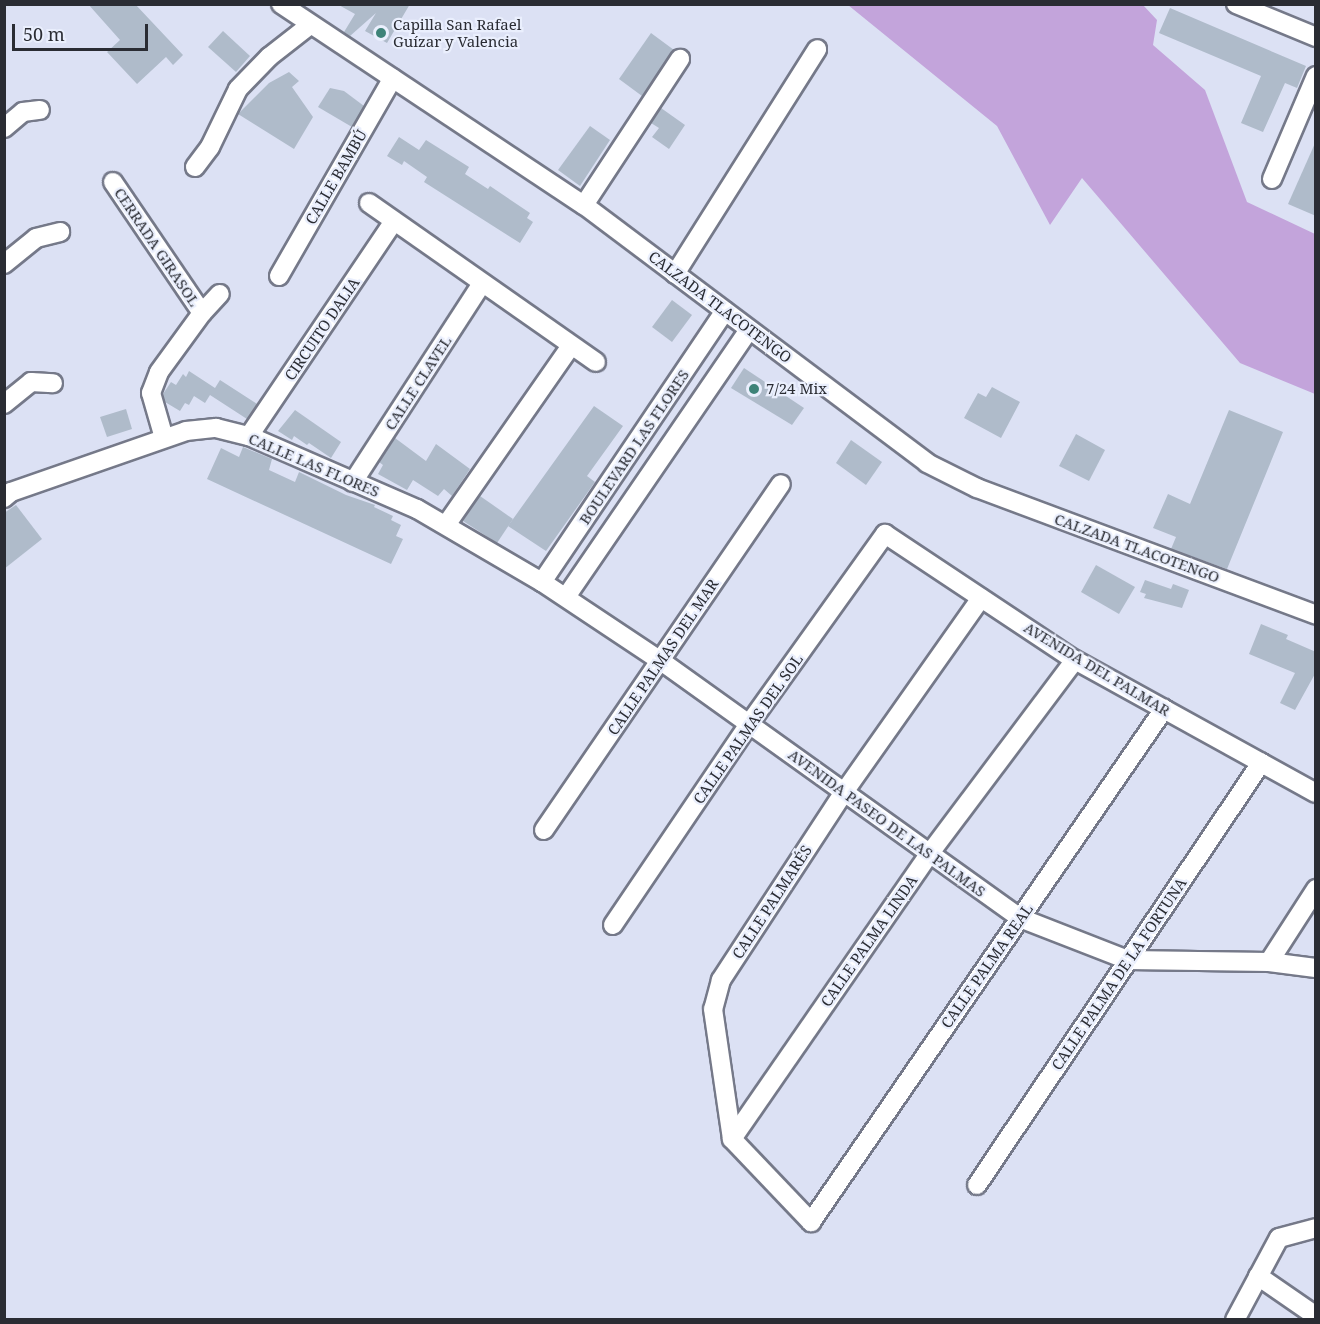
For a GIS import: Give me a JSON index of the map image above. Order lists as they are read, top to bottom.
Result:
{
  "streets": {
    "street": [
      "CALLE BAMBÚ",
      "CERRADA GIRASOL",
      "CALZADA TLACOTENGO",
      "CIRCUITO DALIA",
      "CALLE CLAVEL",
      "BOULEVARD LAS FLORES",
      "CALLE LAS FLORES",
      "CALLE PALMAS DEL MAR",
      "AVENIDA DEL PALMAR",
      "CALLE PALMAS DEL SOL",
      "AVENIDA PASEO DE LAS PALMAS",
      "CALLE PALMARÉS",
      "CALLE PALMA LINDA",
      "CALLE PALMA REAL",
      "CALLE PALMA DE LA FORTUNA"
    ]
  },
  "crossings": [
    ["CALLE BAMBÚ", "CALZADA TLACOTENGO"],
    ["CERRADA GIRASOL", "CALLE LAS FLORES"],
    ["CALZADA TLACOTENGO", "BOULEVARD LAS FLORES"],
    ["CIRCUITO DALIA", "CALLE LAS FLORES"],
    ["CALLE CLAVEL", "CALLE LAS FLORES"],
    ["BOULEVARD LAS FLORES", "CALLE LAS FLORES"],
    ["BOULEVARD LAS FLORES", "AVENIDA PASEO DE LAS PALMAS"],
    ["CALLE LAS FLORES", "AVENIDA PASEO DE LAS PALMAS"],
    ["CALLE PALMAS DEL MAR", "AVENIDA PASEO DE LAS PALMAS"],
    ["AVENIDA DEL PALMAR", "CALLE PALMAS DEL SOL"],
    ["AVENIDA DEL PALMAR", "CALLE PALMARÉS"],
    ["AVENIDA DEL PALMAR", "CALLE PALMA LINDA"],
    ["AVENIDA DEL PALMAR", "CALLE PALMA REAL"],
    ["AVENIDA DEL PALMAR", "CALLE PALMA DE LA FORTUNA"],
    ["CALLE PALMAS DEL SOL", "AVENIDA PASEO DE LAS PALMAS"],
    ["AVENIDA PASEO DE LAS PALMAS", "CALLE PALMARÉS"],
    ["AVENIDA PASEO DE LAS PALMAS", "CALLE PALMA LINDA"],
    ["AVENIDA PASEO DE LAS PALMAS", "CALLE PALMA REAL"],
    ["AVENIDA PASEO DE LAS PALMAS", "CALLE PALMA DE LA FORTUNA"],
    ["CALLE PALMARÉS", "CALLE PALMA LINDA"],
    ["CALLE PALMARÉS", "CALLE PALMA REAL"],
    ["CALLE PALMA LINDA", "CALLE PALMA REAL"]
  ],
  "places": ["Capilla San Rafael Guízar y Valencia", "7/24 Mix"],
  "scale_bar": "50 m"
}
